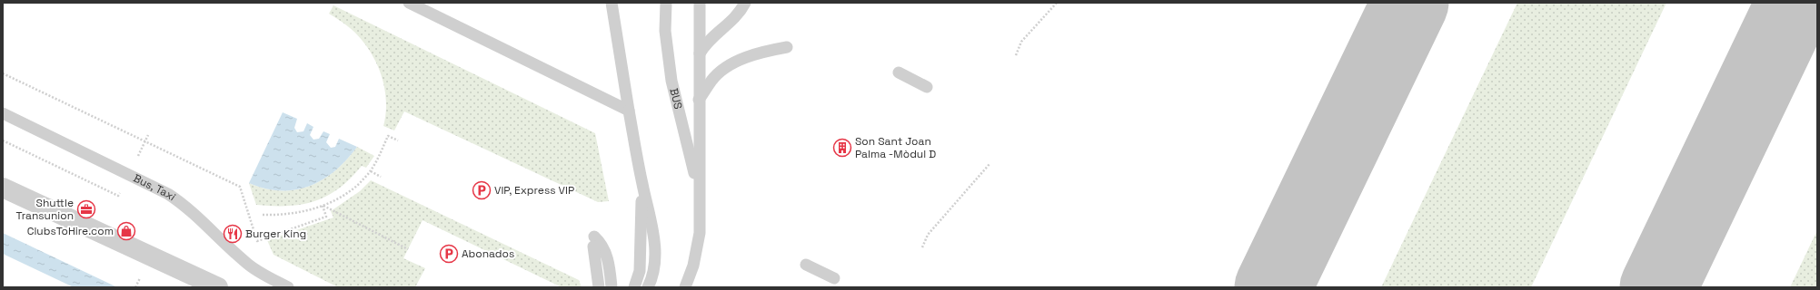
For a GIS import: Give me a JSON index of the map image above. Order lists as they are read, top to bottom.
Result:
{
  "streets": {
    "lane": ["BUS", "Bus, Taxi"]
  },
  "places": {
    "building": ["Son Sant Joan Palma -Mòdul D"],
    "parking": ["VIP, Express VIP", "Abonados"],
    "office": ["Shuttle Transunion"],
    "shop": ["ClubsToHire.com"],
    "restaurant": ["Burger King"]
  }
}
